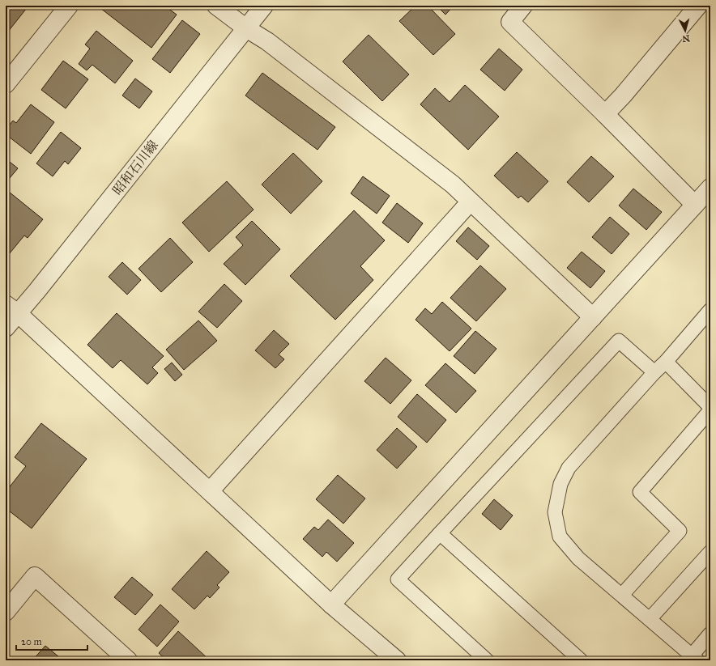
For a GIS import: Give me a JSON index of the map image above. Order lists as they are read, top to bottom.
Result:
{
  "streets": {
    "street": ["昭和石川線"]
  },
  "scale_bar": "20 m",
  "north": "bottom"
}
